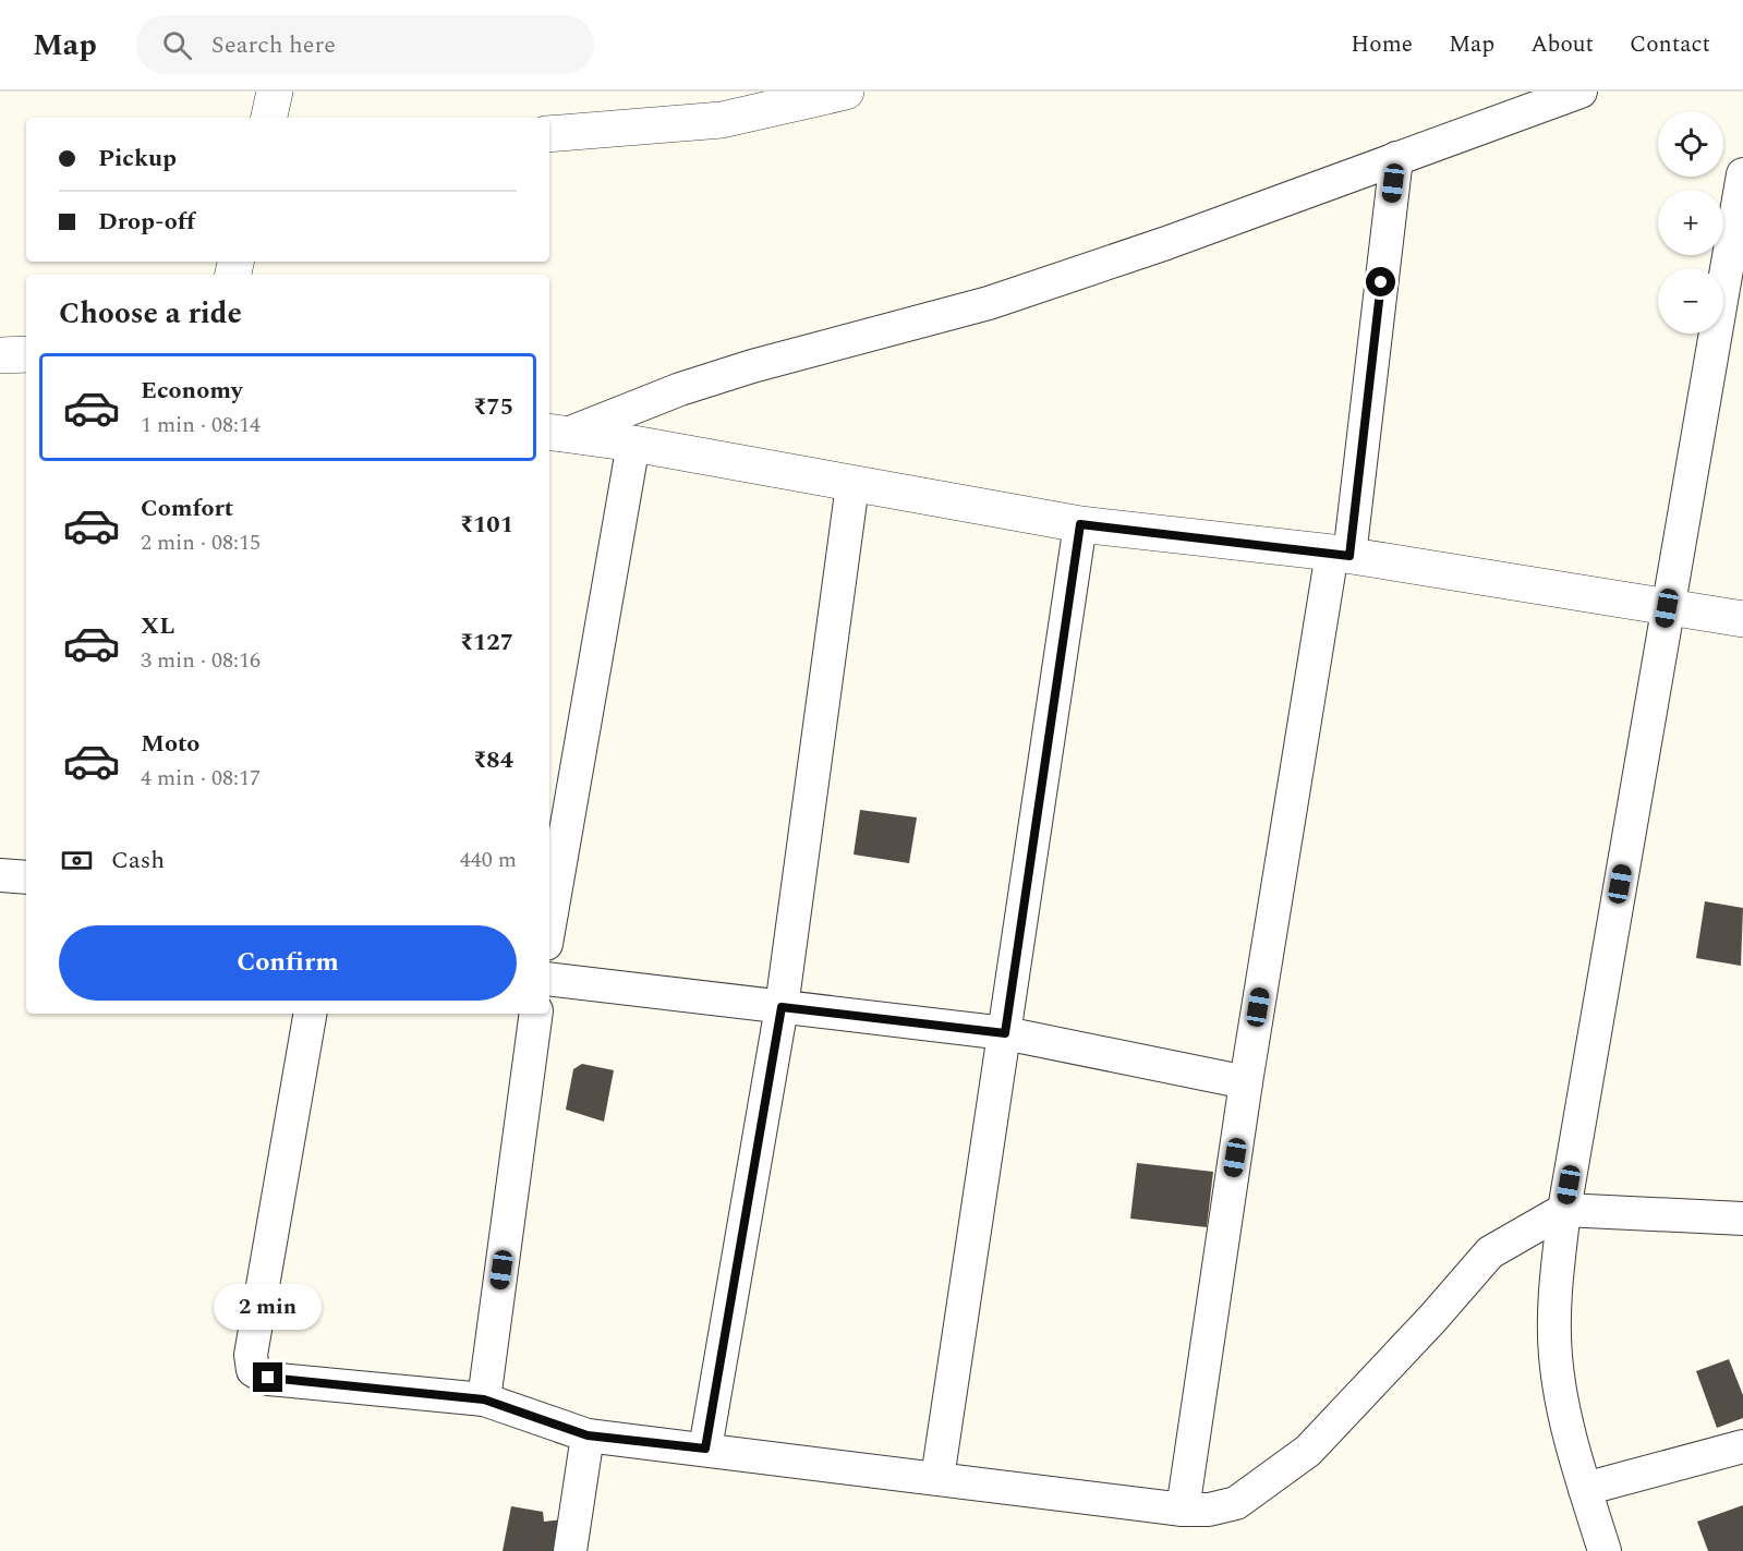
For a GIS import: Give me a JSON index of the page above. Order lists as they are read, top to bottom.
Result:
{
  "page": {
    "header": "Map",
    "search": "Search here",
    "nav": [
      "Home",
      "Map",
      "About",
      "Contact"
    ],
    "map_buttons": ["+", "−"],
    "banner": ["Pickup", "Drop-off"],
    "heading": "Choose a ride",
    "list": [
      {
        "name": "Economy",
        "note": "1 min · 08:14",
        "value": "₹75"
      },
      {
        "name": "Comfort",
        "note": "2 min · 08:15",
        "value": "₹101"
      },
      {
        "name": "XL",
        "note": "3 min · 08:16",
        "value": "₹127"
      },
      {
        "name": "Moto",
        "note": "4 min · 08:17",
        "value": "₹84"
      }
    ],
    "pay": ["Cash", "440 m"],
    "buttons": "Confirm",
    "bubble": "2 min"
  }
}
